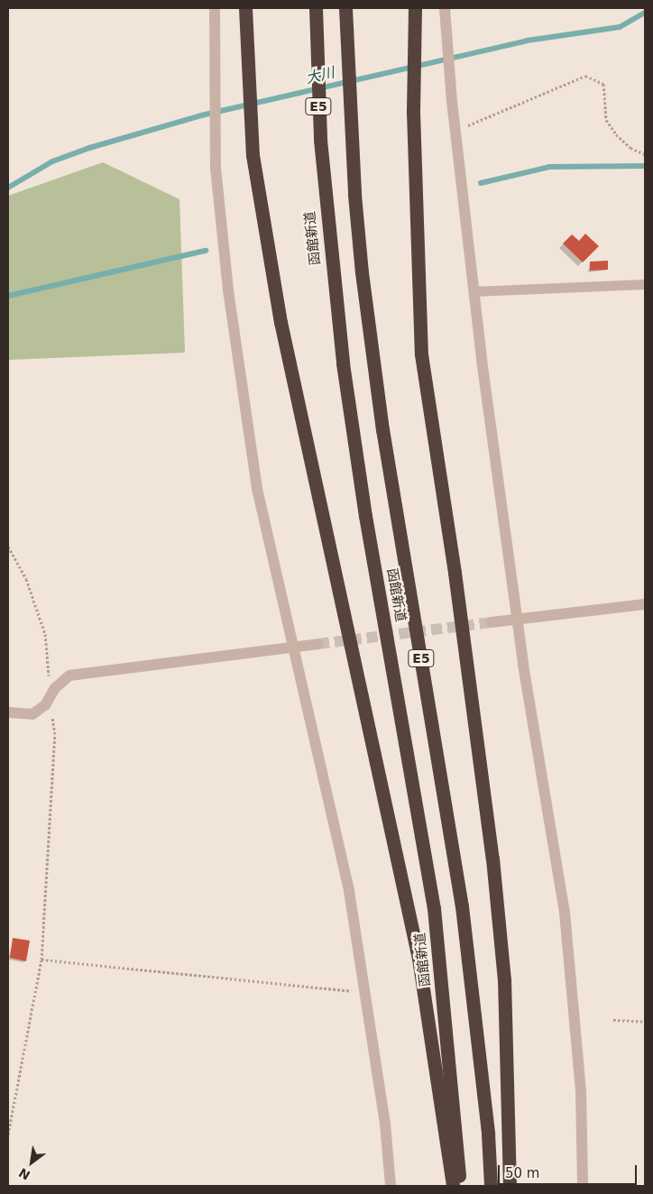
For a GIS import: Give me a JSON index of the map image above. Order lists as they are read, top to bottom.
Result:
{
  "streets": {
    "highway": ["E5", "函館新道"]
  },
  "water": ["大川"],
  "scale_bar": "50 m",
  "north": "bottom left"
}
